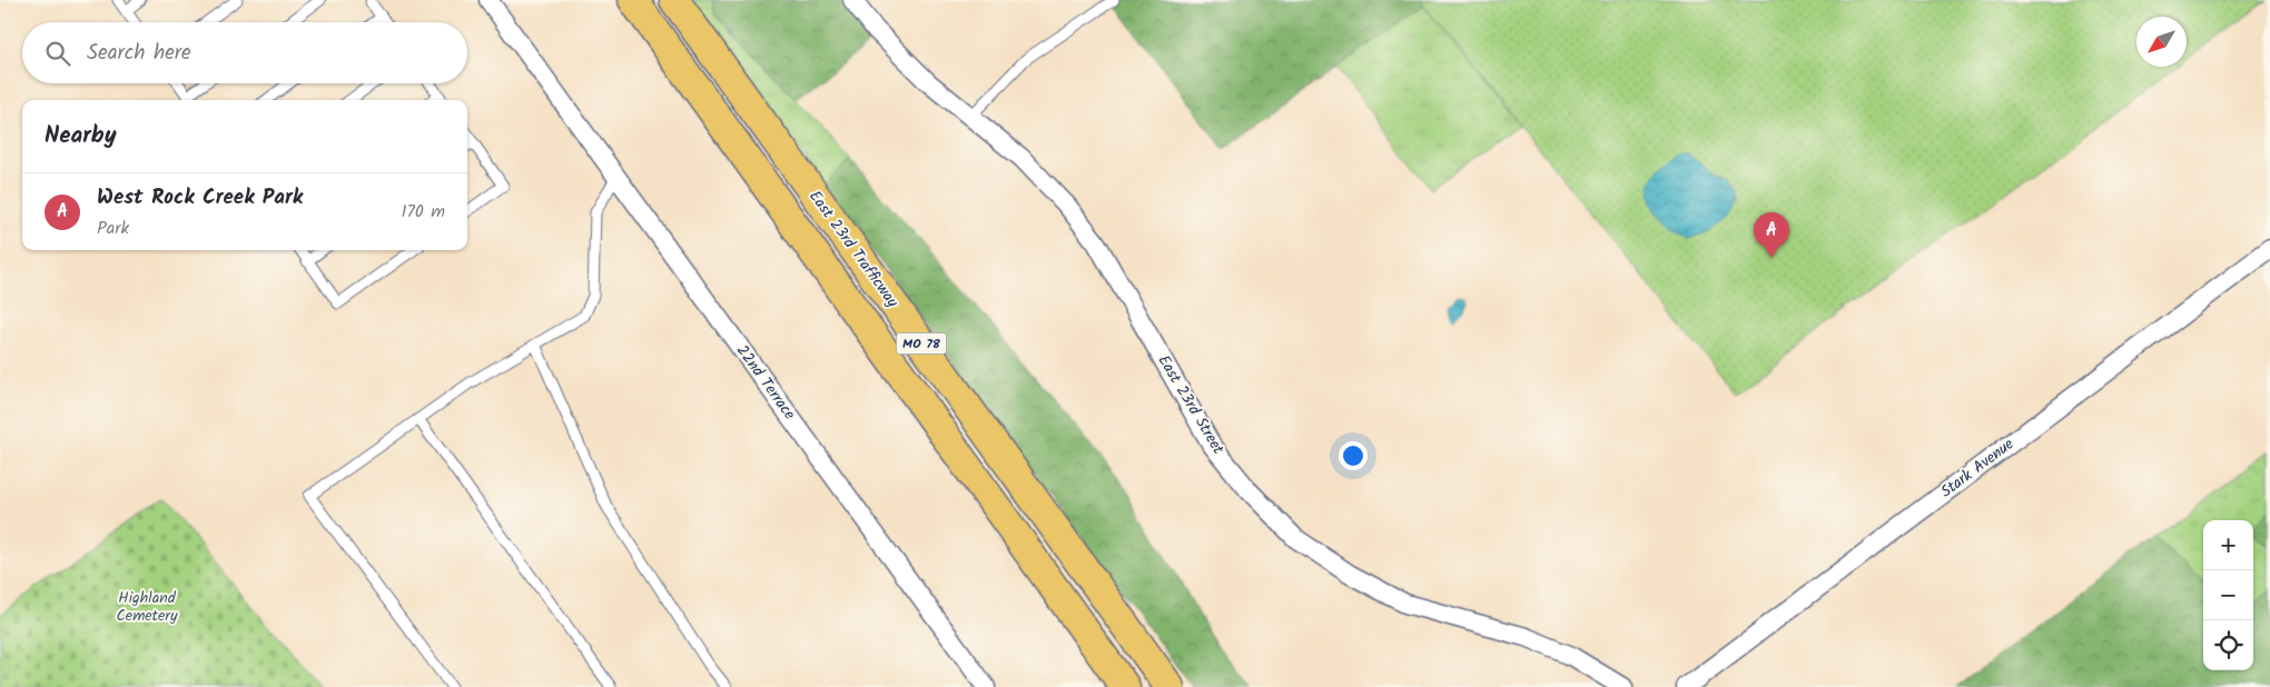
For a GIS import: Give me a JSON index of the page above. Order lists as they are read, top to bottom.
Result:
{
  "streets": {
    "main road": ["East 23rd Trafficway", "MO 78"],
    "street": ["22nd Terrace", "East 23rd Street", "Stark Avenue"]
  },
  "parks": ["Highland Cemetery"],
  "north": "bottom left",
  "page": {
    "search": "Search here",
    "heading": "Nearby",
    "list": [
      {
        "mark": "A",
        "name": "West Rock Creek Park",
        "note": "Park",
        "value": "170 m"
      }
    ],
    "pins": "A",
    "map_buttons": ["+", "−"]
  }
}
